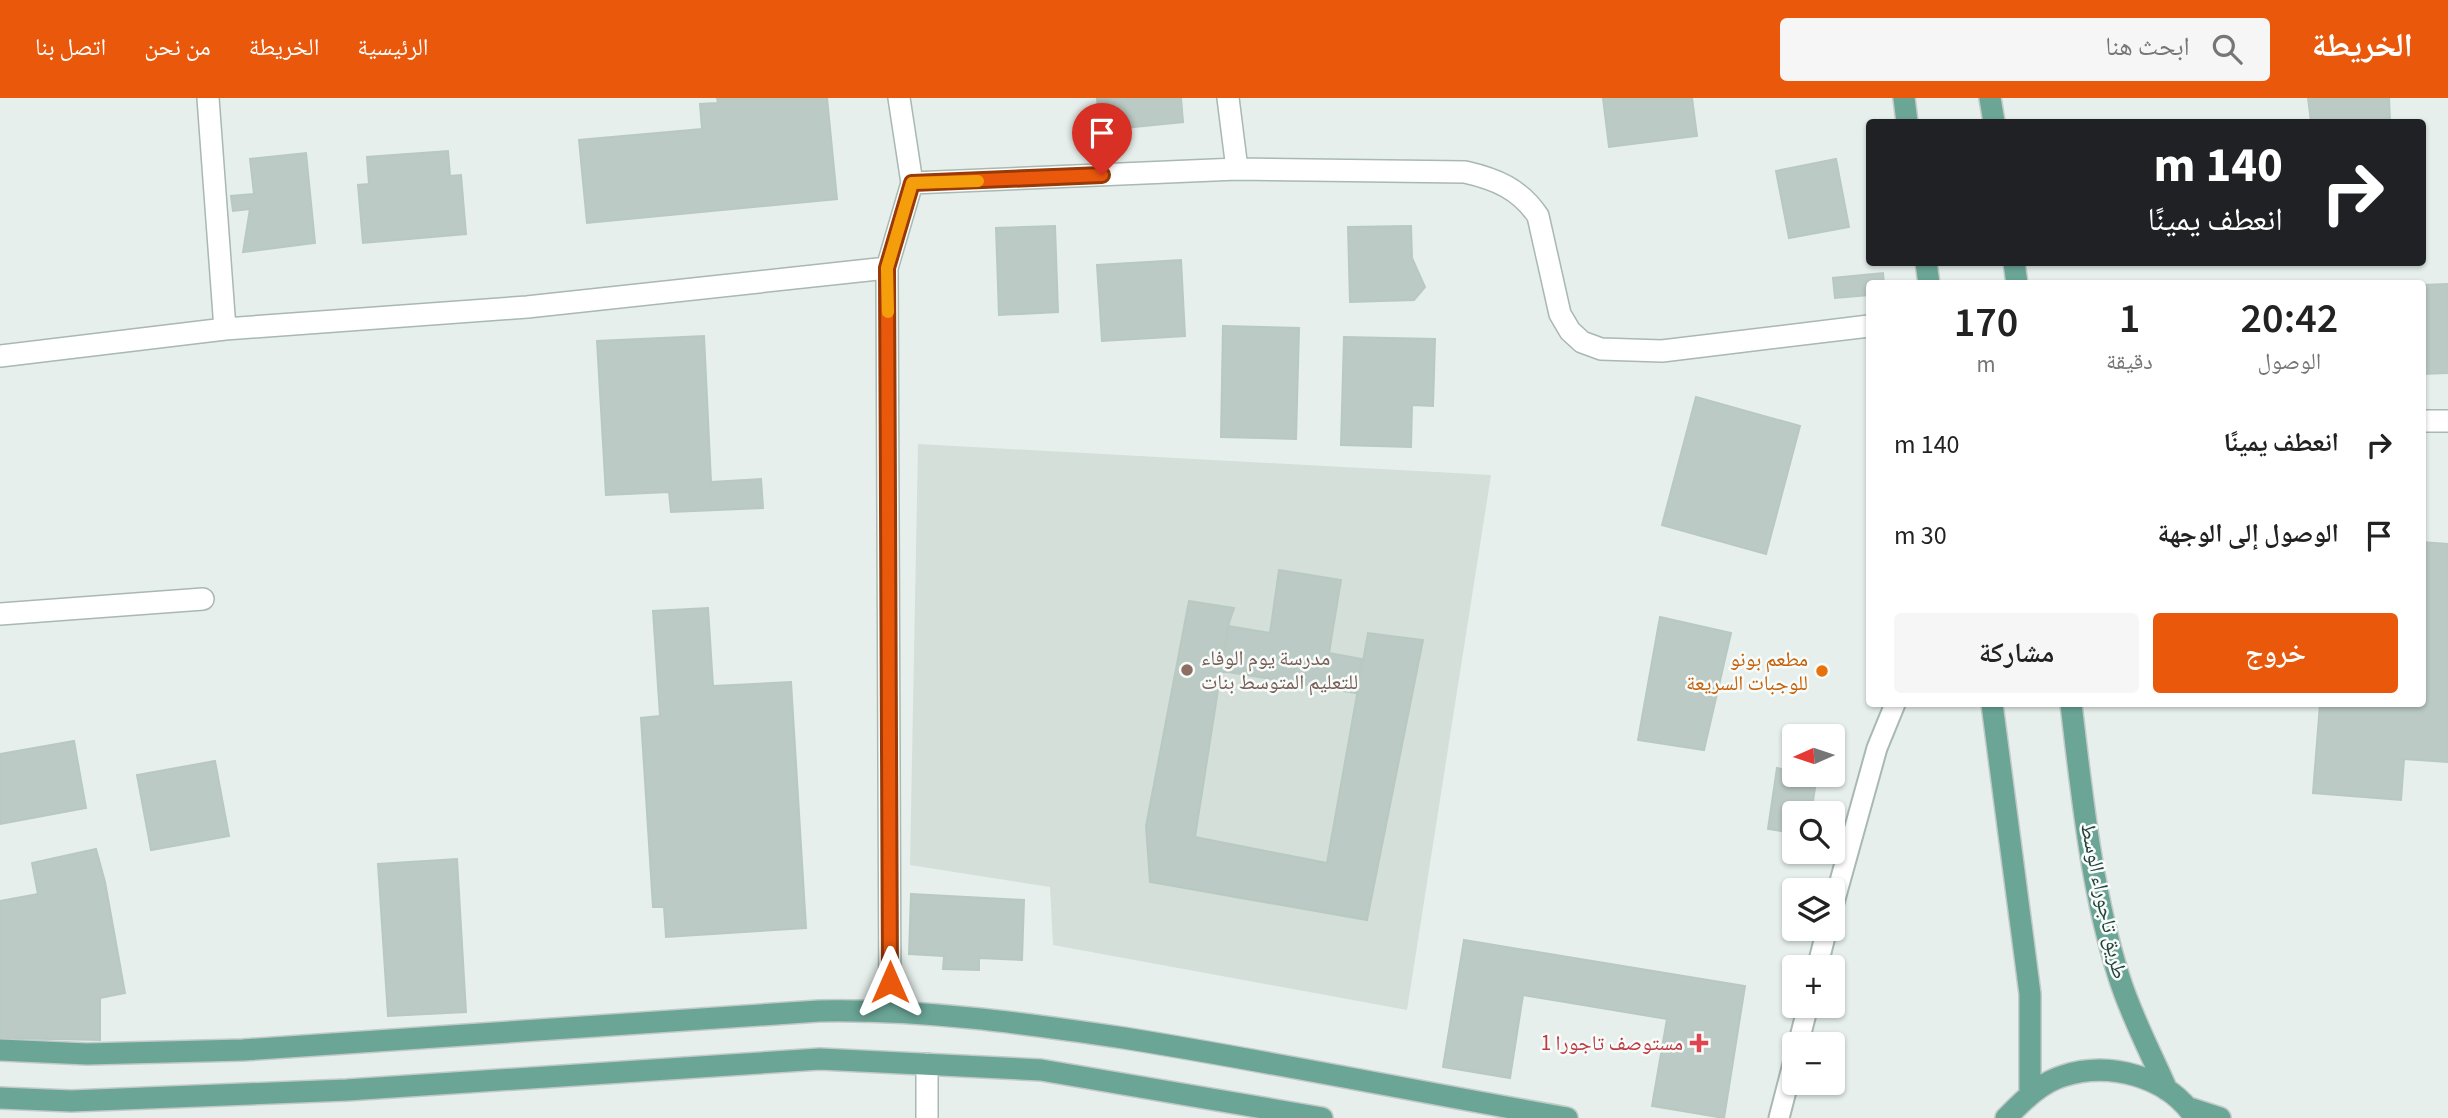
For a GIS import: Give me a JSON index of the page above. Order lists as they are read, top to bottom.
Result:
{
  "streets": {
    "main road": ["طريق تاجوراء الوسط"]
  },
  "places": {
    "other": ["مدرسة يوم الوفاء للتعليم المتوسط بنات", "مطعم بونو للوجبات السريعة"],
    "health": ["مستوصف تاجورا 1"]
  },
  "north": "left",
  "page": {
    "header": "الخريطة",
    "search": "ابحث هنا",
    "nav": [
      "الرئيسية",
      "الخريطة",
      "من نحن",
      "اتصل بنا"
    ],
    "turn": ["140 m", "انعطف يمينًا"],
    "eta": [
      "20:42",
      "الوصول",
      "1",
      "دقيقة",
      "170",
      "m"
    ],
    "list": [
      {
        "name": "انعطف يمينًا",
        "value": "140 m"
      },
      {
        "name": "الوصول إلى الوجهة",
        "value": "30 m"
      }
    ],
    "buttons": ["خروج", "مشاركة"],
    "map_buttons": ["+", "−"]
  }
}
